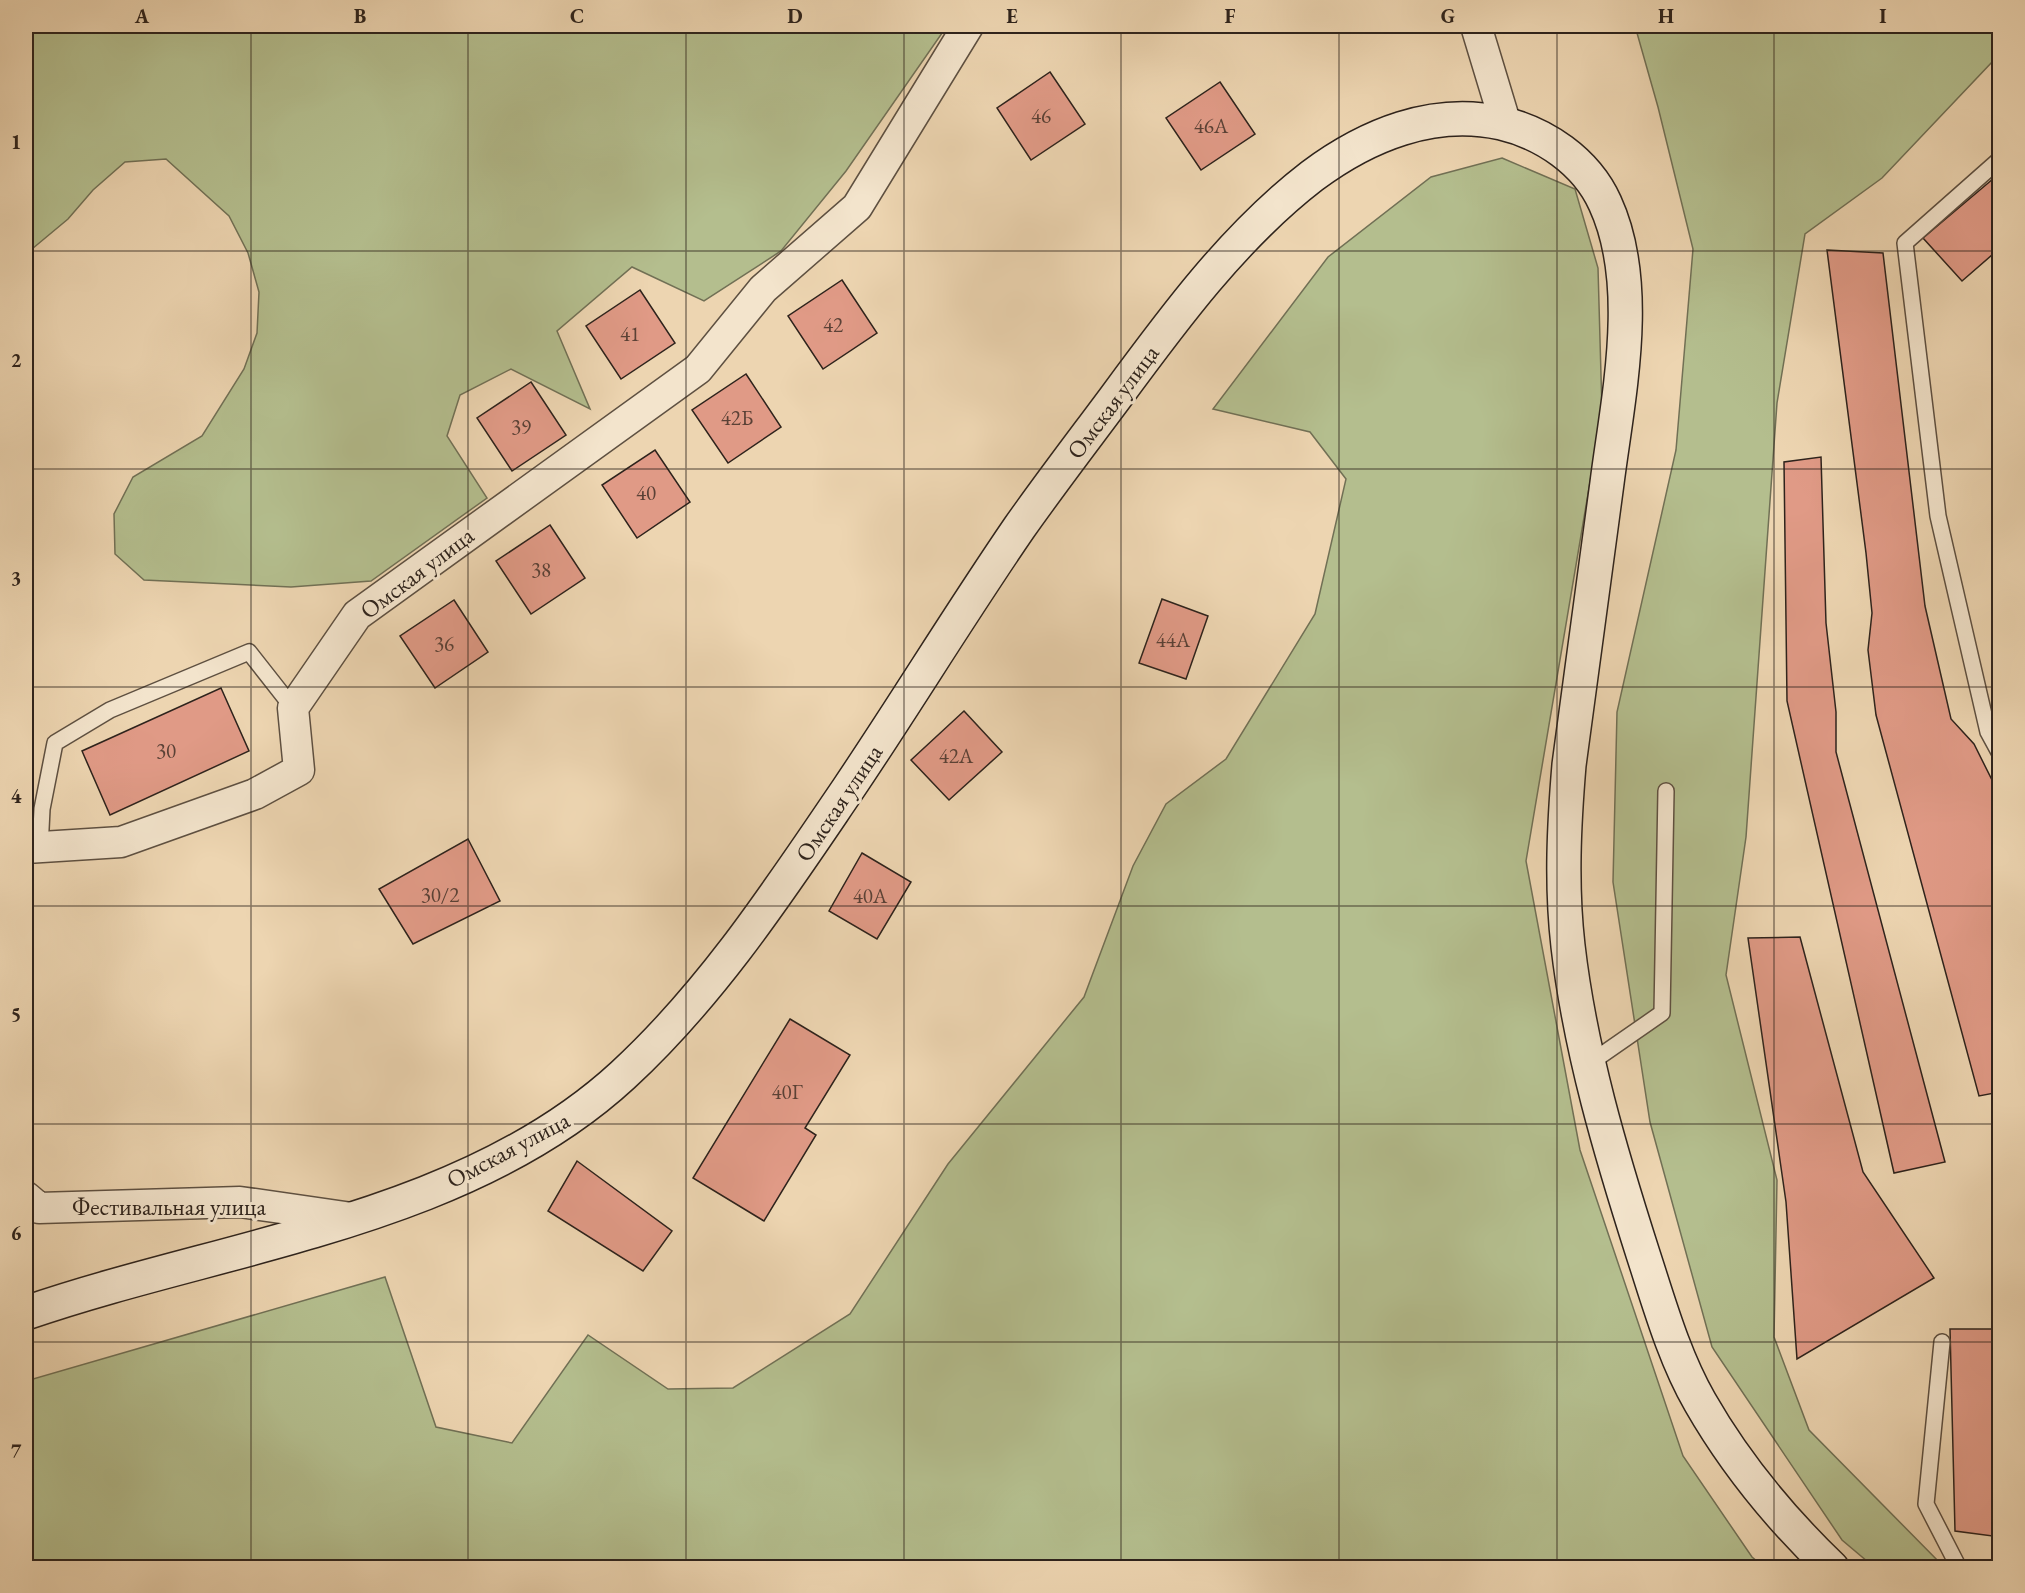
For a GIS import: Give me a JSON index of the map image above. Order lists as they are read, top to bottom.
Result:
{
  "streets": {
    "main road": ["Омская улица"],
    "street": ["Фестивальная улица"]
  },
  "crossings": [
    ["Омская улица", "Фестивальная улица"]
  ],
  "house_numbers": [
    "46",
    "46А",
    "42",
    "41",
    "42Б",
    "39",
    "40",
    "38",
    "44А",
    "36",
    "30",
    "42А",
    "30/2",
    "40А",
    "40Г"
  ],
  "grid": {
    "columns": [
      "A",
      "B",
      "C",
      "D",
      "E",
      "F",
      "G",
      "H",
      "I"
    ],
    "rows": [
      "1",
      "2",
      "3",
      "4",
      "5",
      "6",
      "7"
    ]
  }
}
